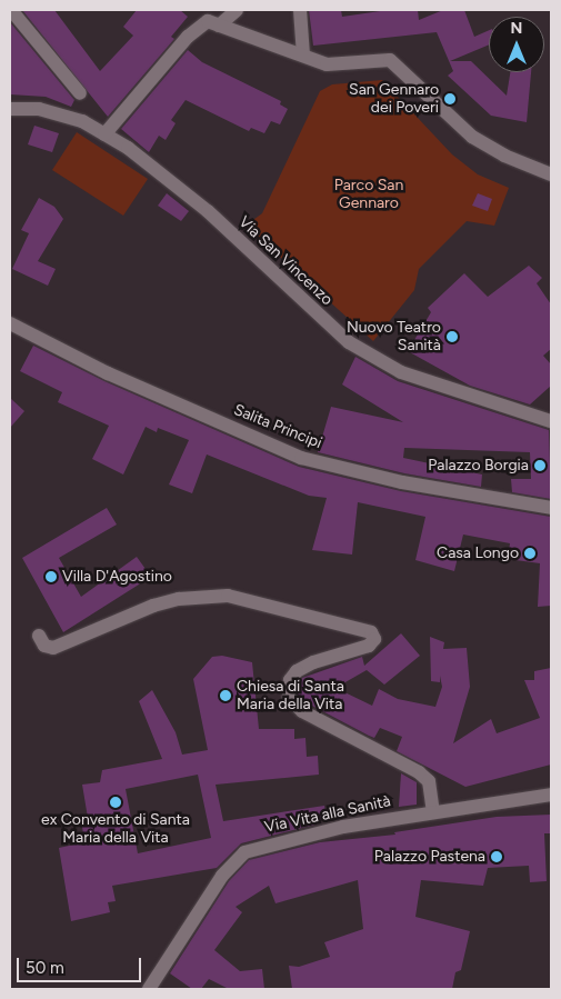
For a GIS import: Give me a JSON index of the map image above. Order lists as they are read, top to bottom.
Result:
{
  "streets": {
    "street": ["Via San Vincenzo", "Salita Principi", "Via Vita alla Sanità"]
  },
  "parks": ["Parco San Gennaro"],
  "places": [
    "San Gennaro dei Poveri",
    "Nuovo Teatro Sanità",
    "Palazzo Borgia",
    "Casa Longo",
    "Villa D'Agostino",
    "Chiesa di Santa Maria della Vita",
    "ex Convento di Santa Maria della Vita",
    "Palazzo Pastena"
  ],
  "scale_bar": "50 m",
  "north": "top"
}
